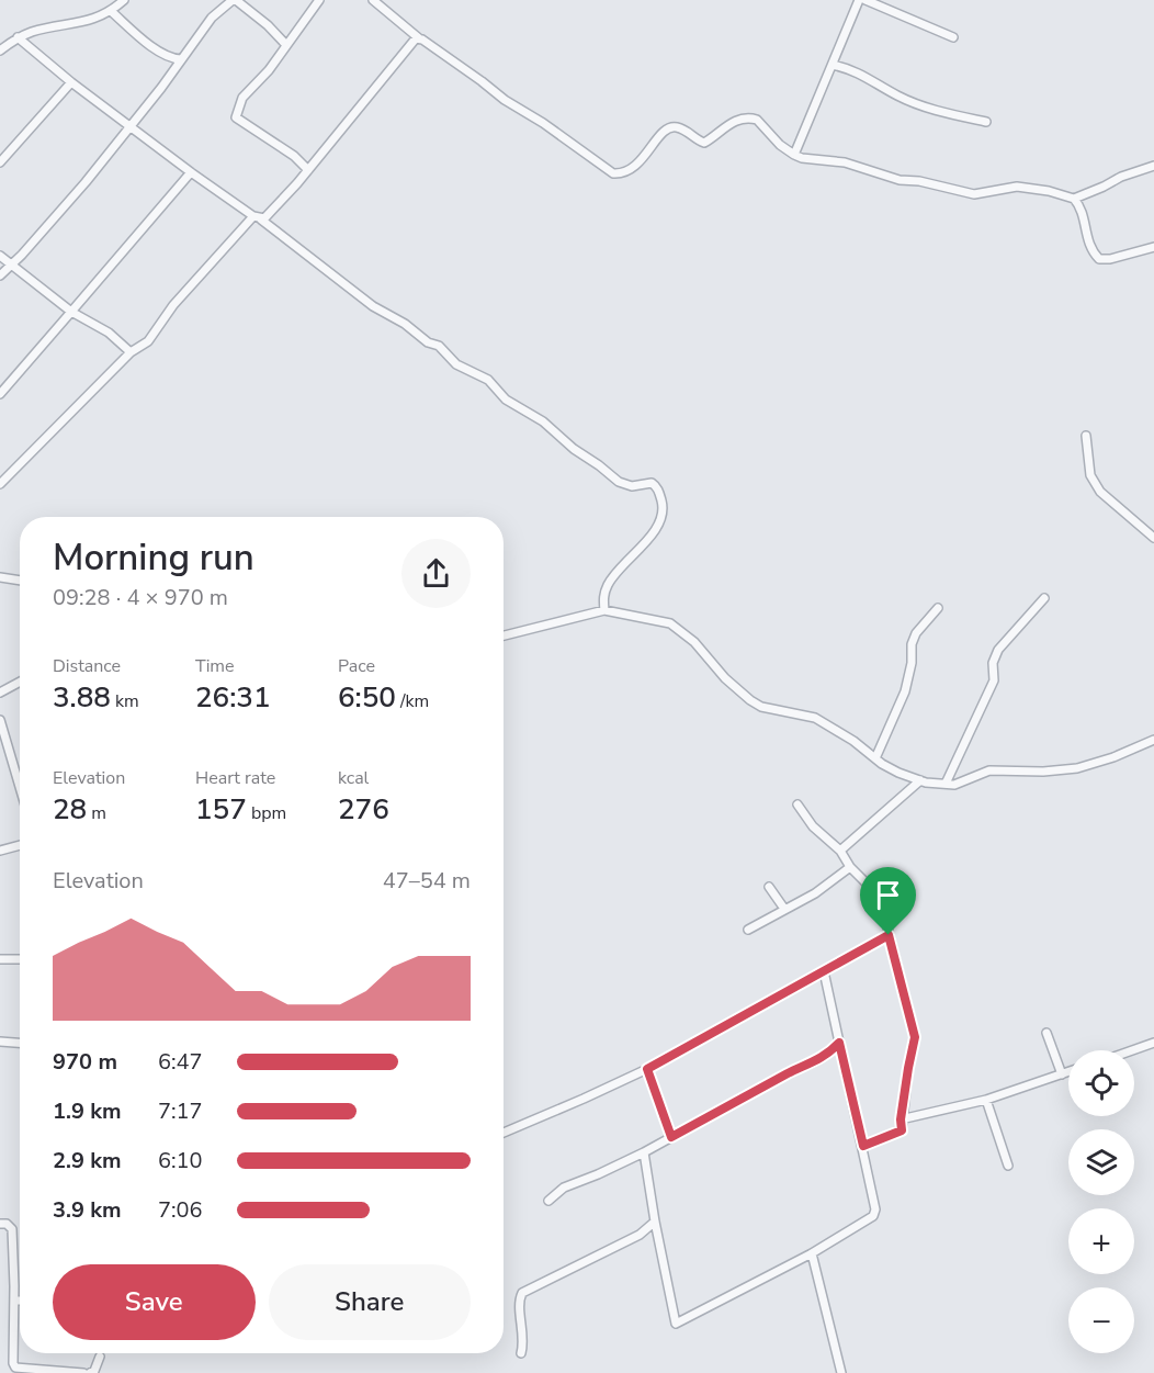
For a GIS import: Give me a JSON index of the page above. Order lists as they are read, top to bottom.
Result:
{
  "page": {
    "heading": ["Morning run", "09:28 · 4 × 970 m"],
    "stats": [
      ["Distance", "3.88 km"],
      ["Time", "26:31"],
      ["Pace", "6:50 /km"],
      ["Elevation", "28 m"],
      ["Heart rate", "157 bpm"],
      ["kcal", "276"]
    ],
    "chart": ["Elevation", "47–54 m"],
    "list": [
      {
        "name": "970 m",
        "note": "6:47"
      },
      {
        "name": "1.9 km",
        "note": "7:17"
      },
      {
        "name": "2.9 km",
        "note": "6:10"
      },
      {
        "name": "3.9 km",
        "note": "7:06"
      }
    ],
    "map_buttons": ["+", "−"],
    "buttons": ["Save", "Share"]
  }
}
